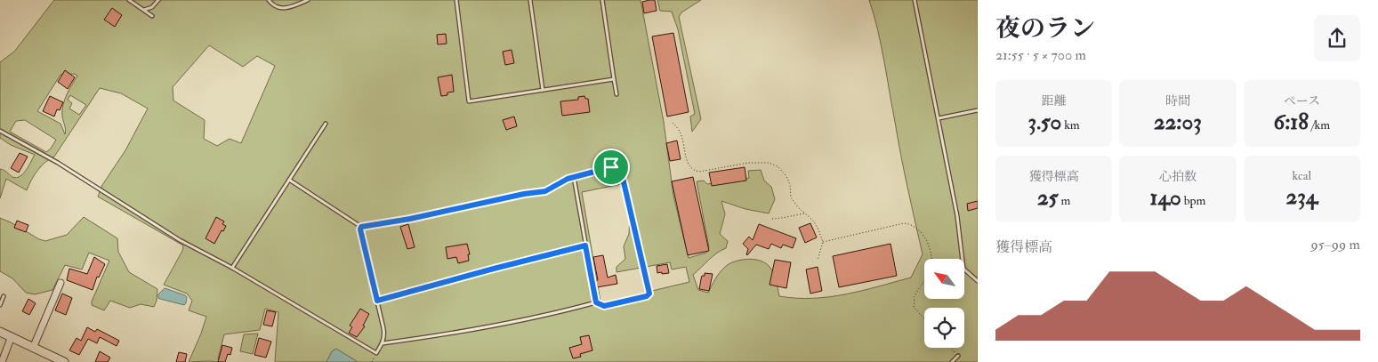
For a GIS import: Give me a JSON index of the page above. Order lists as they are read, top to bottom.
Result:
{
  "north": "top left",
  "page": {
    "heading": ["夜のラン", "21:55 · 5 × 700 m"],
    "stats": [
      ["距離", "3.50 km"],
      ["時間", "22:03"],
      ["ペース", "6:18 /km"],
      ["獲得標高", "25 m"],
      ["心拍数", "140 bpm"],
      ["kcal", "234"]
    ],
    "chart": ["獲得標高", "95–99 m"]
  }
}
